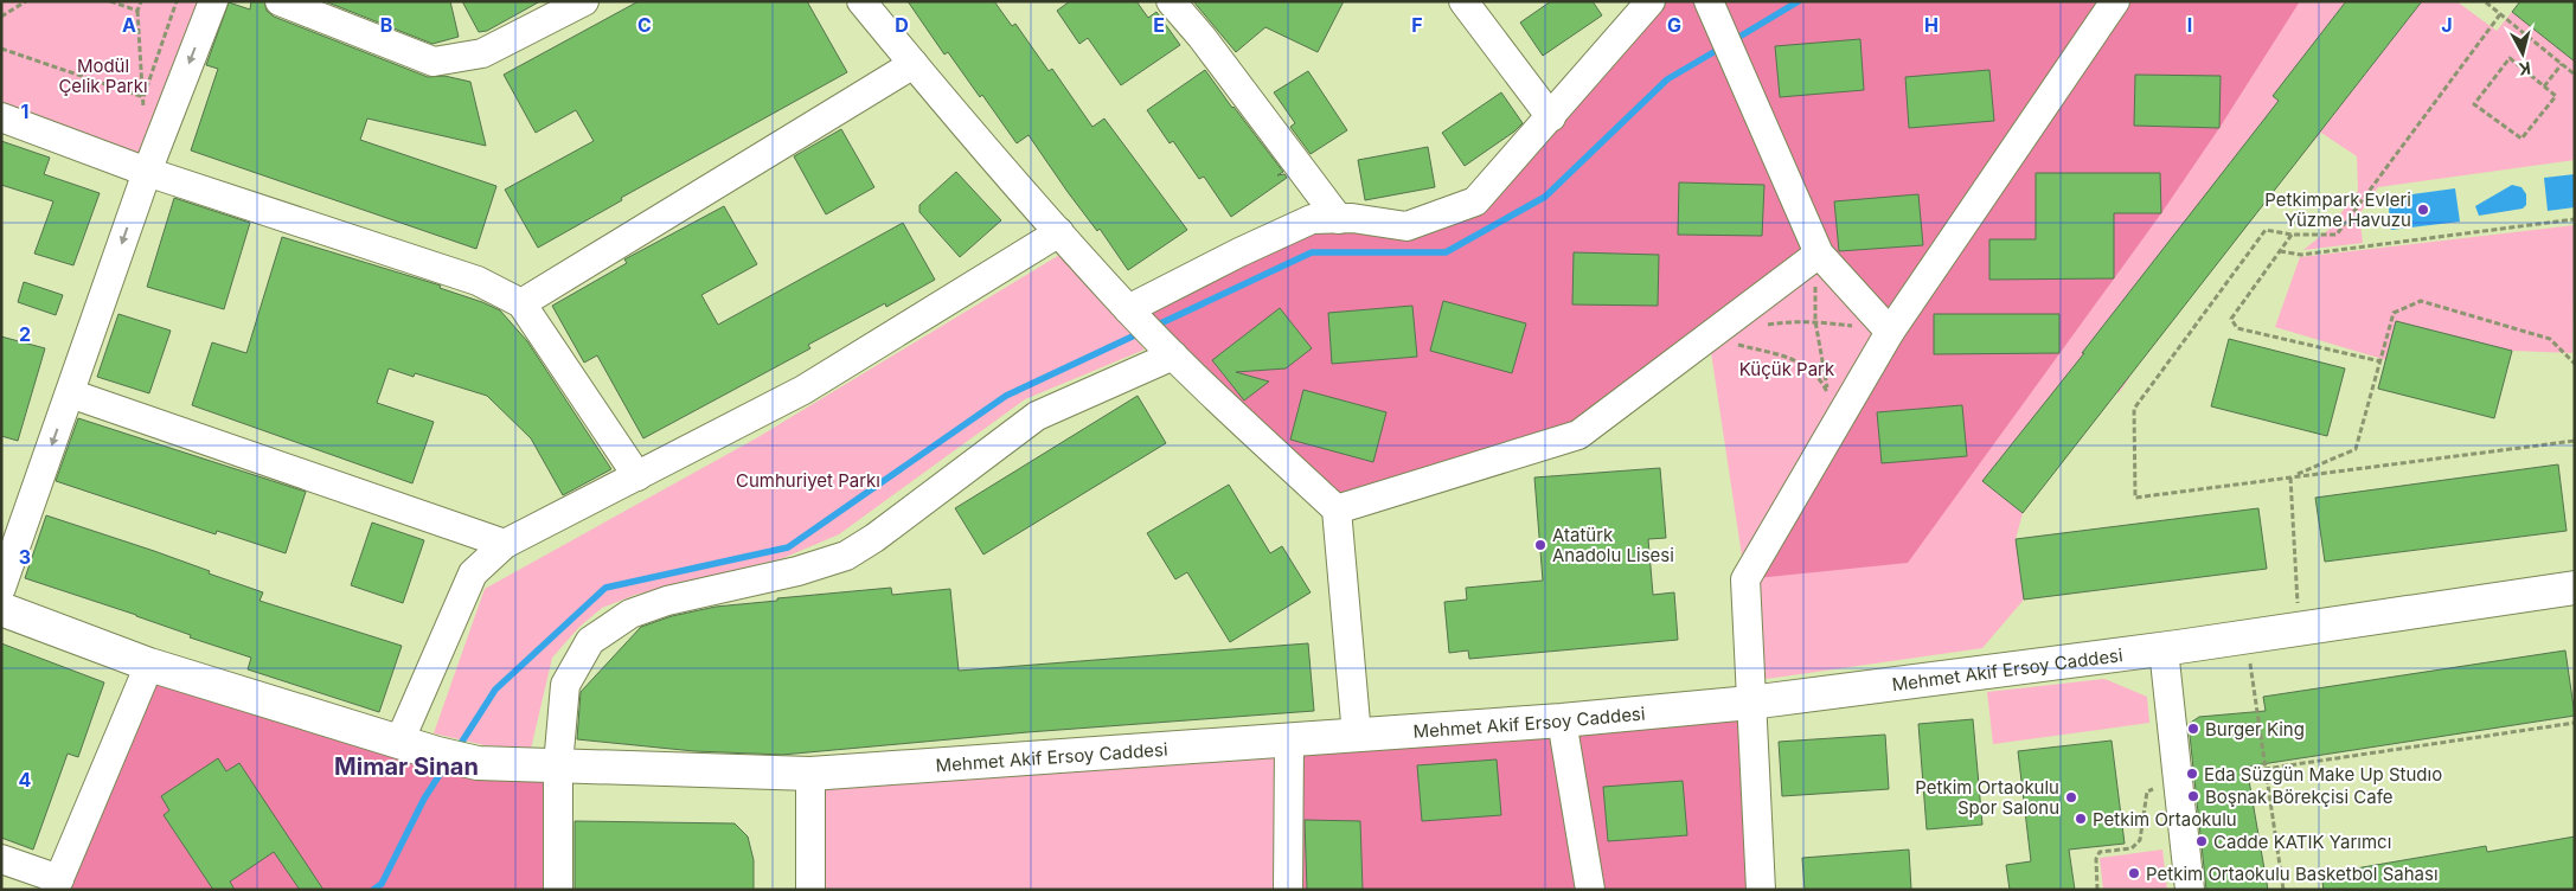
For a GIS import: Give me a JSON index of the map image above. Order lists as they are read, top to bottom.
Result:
{
  "streets": {
    "main road": ["Mehmet Akif Ersoy Caddesi"]
  },
  "districts": ["Mimar Sinan"],
  "parks": ["Modül Çelik Parkı", "Küçük Park", "Cumhuriyet Parkı"],
  "places": [
    "Petkimpark Evleri Yüzme Havuzu",
    "Atatürk Anadolu Lisesi",
    "Burger King",
    "Eda Süzgün Make Up Studıo",
    "Boşnak Börekçisi Cafe",
    "Petkim Ortaokulu Spor Salonu",
    "Petkim Ortaokulu",
    "Cadde KATIK Yarımcı",
    "Petkim Ortaokulu Basketbol Sahası"
  ],
  "north": "bottom",
  "grid": {
    "columns": [
      "A",
      "B",
      "C",
      "D",
      "E",
      "F",
      "G",
      "H",
      "I",
      "J"
    ],
    "rows": [
      "1",
      "2",
      "3",
      "4"
    ]
  }
}
